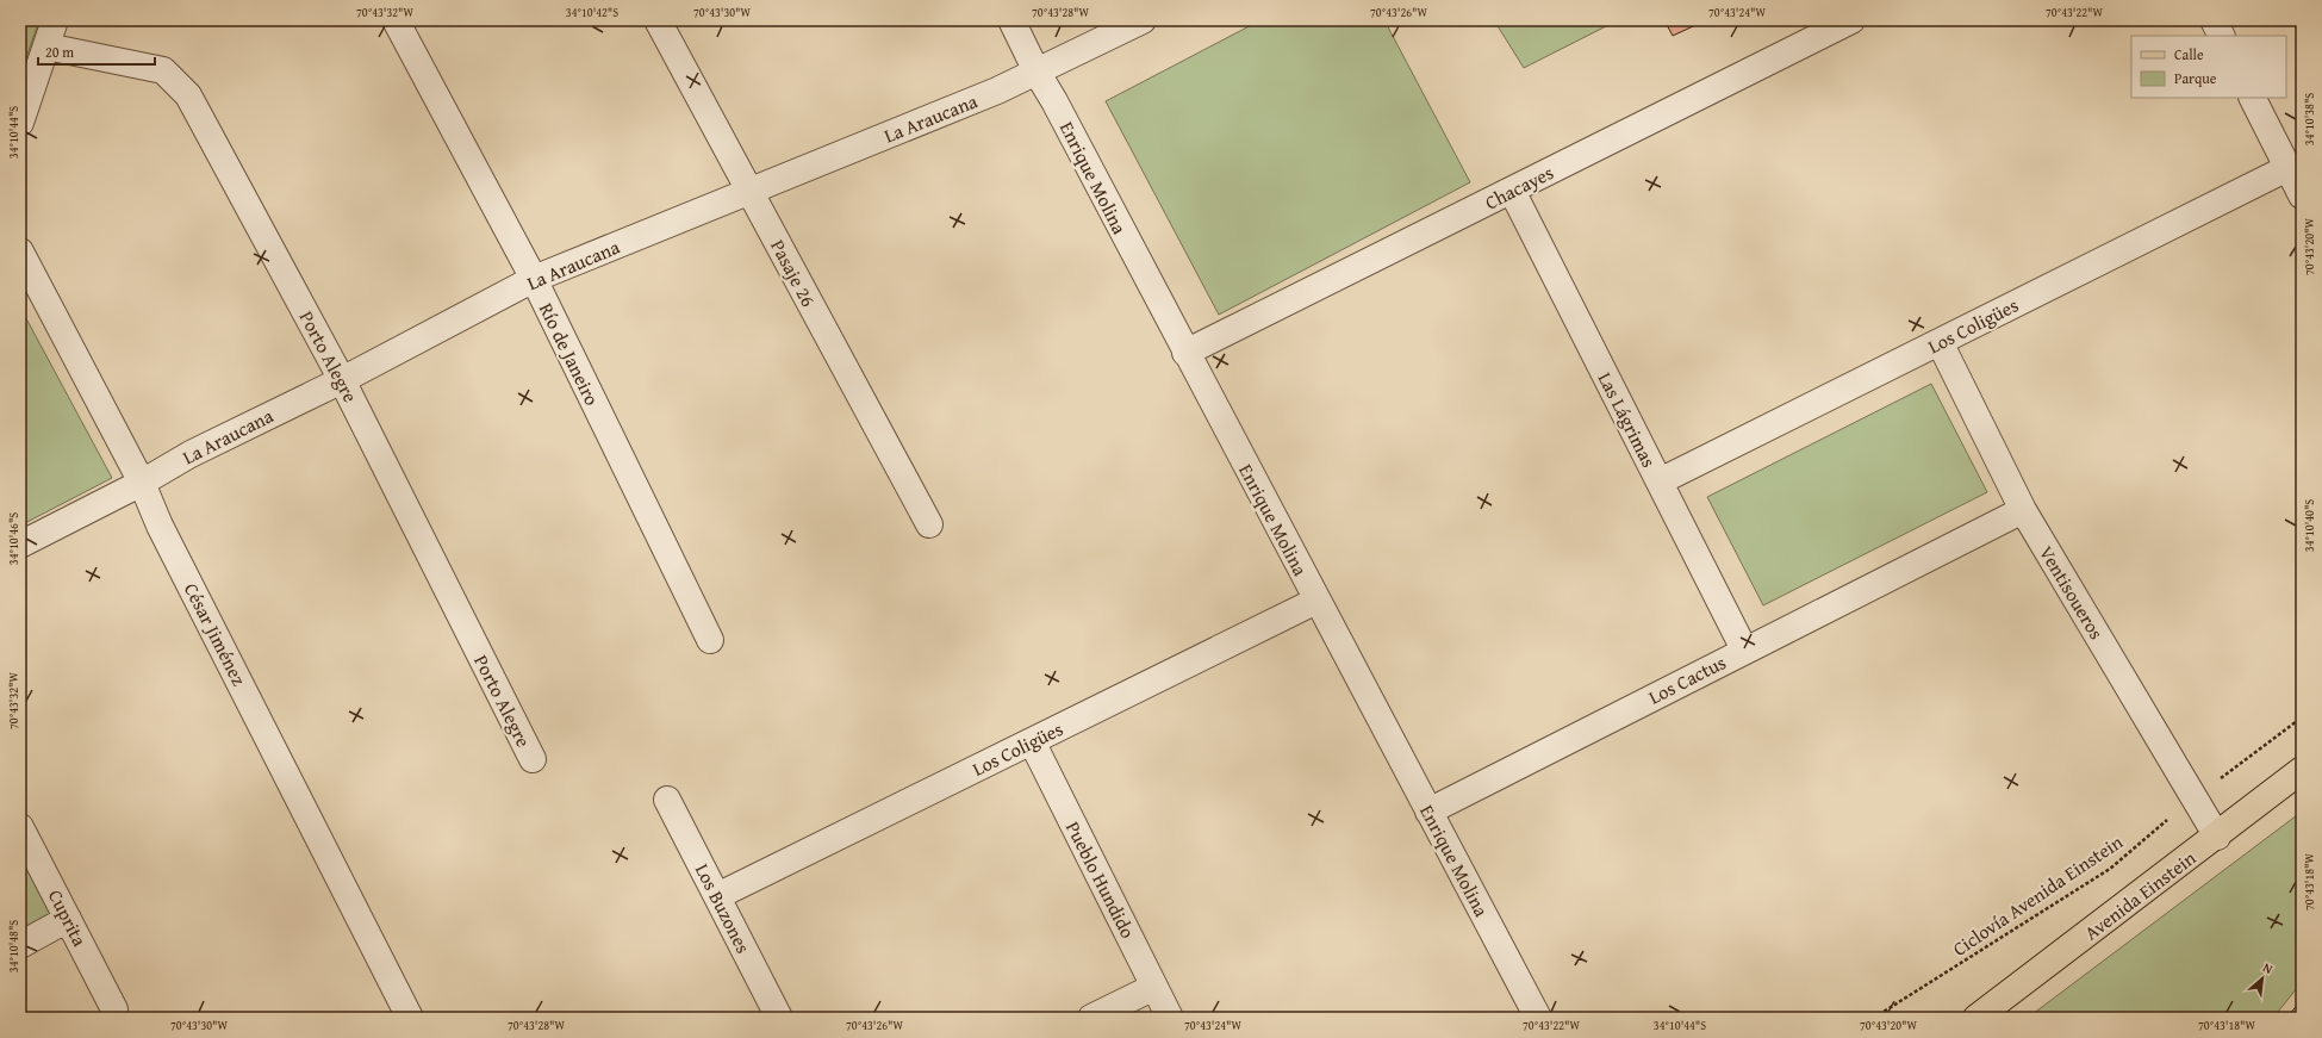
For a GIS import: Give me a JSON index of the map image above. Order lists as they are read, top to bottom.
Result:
{
  "streets": {
    "main road": ["Avenida Einstein"],
    "street": [
      "La Araucana",
      "Enrique Molina",
      "Chacayes",
      "Pasaje 26",
      "Los Coligües",
      "Río de Janeiro",
      "Porto Alegre",
      "Las Lágrimas",
      "Ventisoueros",
      "César Jiménez",
      "Los Cactus",
      "Pueblo Hundido",
      "Los Buzones",
      "Cuprita"
    ],
    "path": ["Ciclovía Avenida Einstein"]
  },
  "crossings": [
    ["La Araucana", "Enrique Molina"],
    ["La Araucana", "Pasaje 26"],
    ["La Araucana", "Río de Janeiro"],
    ["La Araucana", "Porto Alegre"],
    ["La Araucana", "César Jiménez"],
    ["Enrique Molina", "Chacayes"],
    ["Enrique Molina", "Los Coligües"],
    ["Enrique Molina", "Los Cactus"],
    ["Chacayes", "Las Lágrimas"],
    ["Los Coligües", "Las Lágrimas"],
    ["Los Coligües", "Ventisoueros"],
    ["Los Coligües", "Pueblo Hundido"],
    ["Los Coligües", "Los Buzones"],
    ["Las Lágrimas", "Los Cactus"],
    ["Ventisoueros", "Los Cactus"],
    ["Ventisoueros", "Ciclovía Avenida Einstein"],
    ["Ventisoueros", "Avenida Einstein"]
  ],
  "legend": ["Calle", "Parque"],
  "scale_bar": "20 m",
  "north": "top right",
  "coordinates": [
    "70°43'32\"W",
    "34°10'42\"S",
    "70°43'30\"W",
    "70°43'28\"W",
    "70°43'26\"W",
    "70°43'24\"W",
    "70°43'22\"W",
    "34°10'38\"S",
    "34°10'44\"S",
    "70°43'20\"W",
    "34°10'40\"S",
    "34°10'46\"S",
    "70°43'18\"W",
    "34°10'48\"S"
  ]
}
